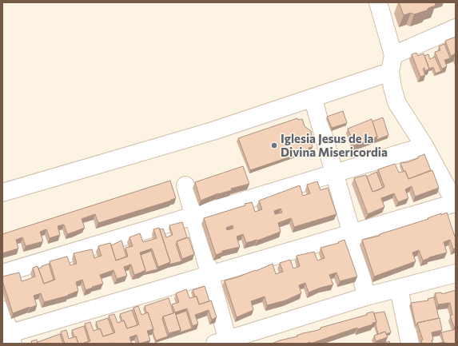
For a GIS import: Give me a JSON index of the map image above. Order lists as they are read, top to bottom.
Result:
{
  "places": ["Iglesia Jesus de la Divina Misericordia"]
}
